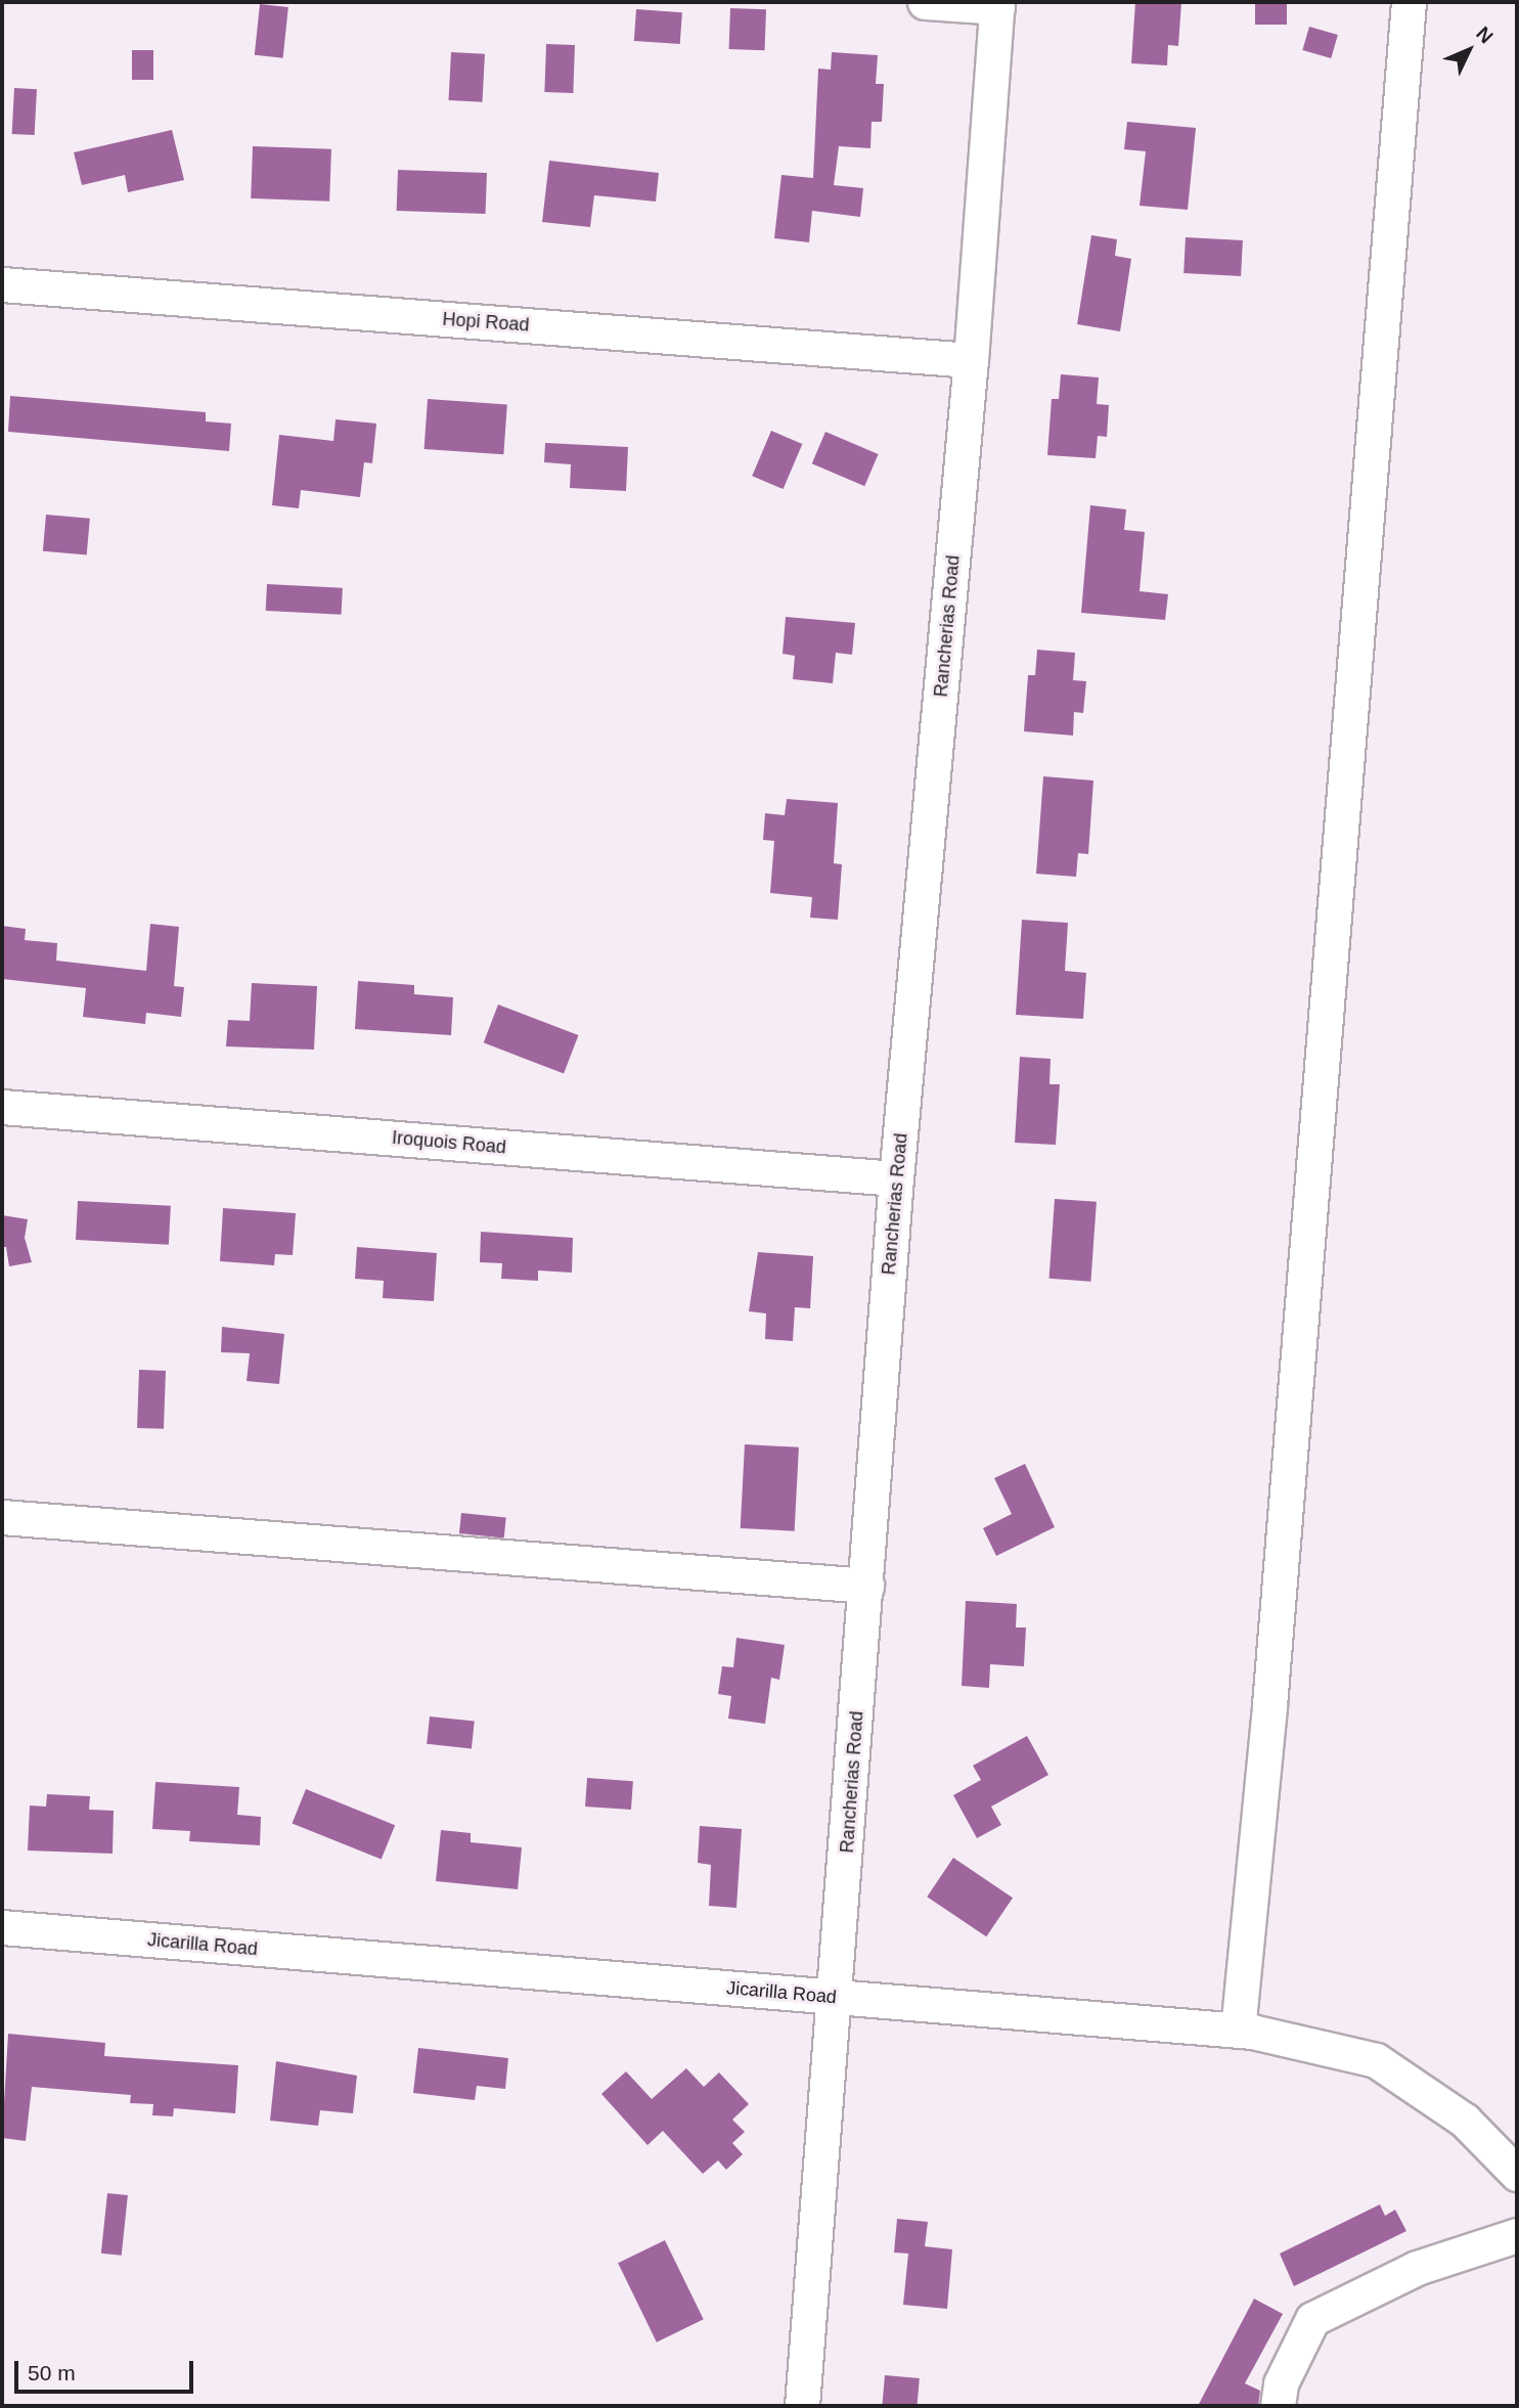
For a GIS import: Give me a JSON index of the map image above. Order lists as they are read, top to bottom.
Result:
{
  "streets": {
    "street": [
      "Hopi Road",
      "Rancherias Road",
      "Iroquois Road",
      "Jicarilla Road"
    ]
  },
  "crossings": [
    ["Hopi Road", "Rancherias Road"],
    ["Rancherias Road", "Iroquois Road"],
    ["Rancherias Road", "Jicarilla Road"]
  ],
  "scale_bar": "50 m",
  "north": "top right"
}
